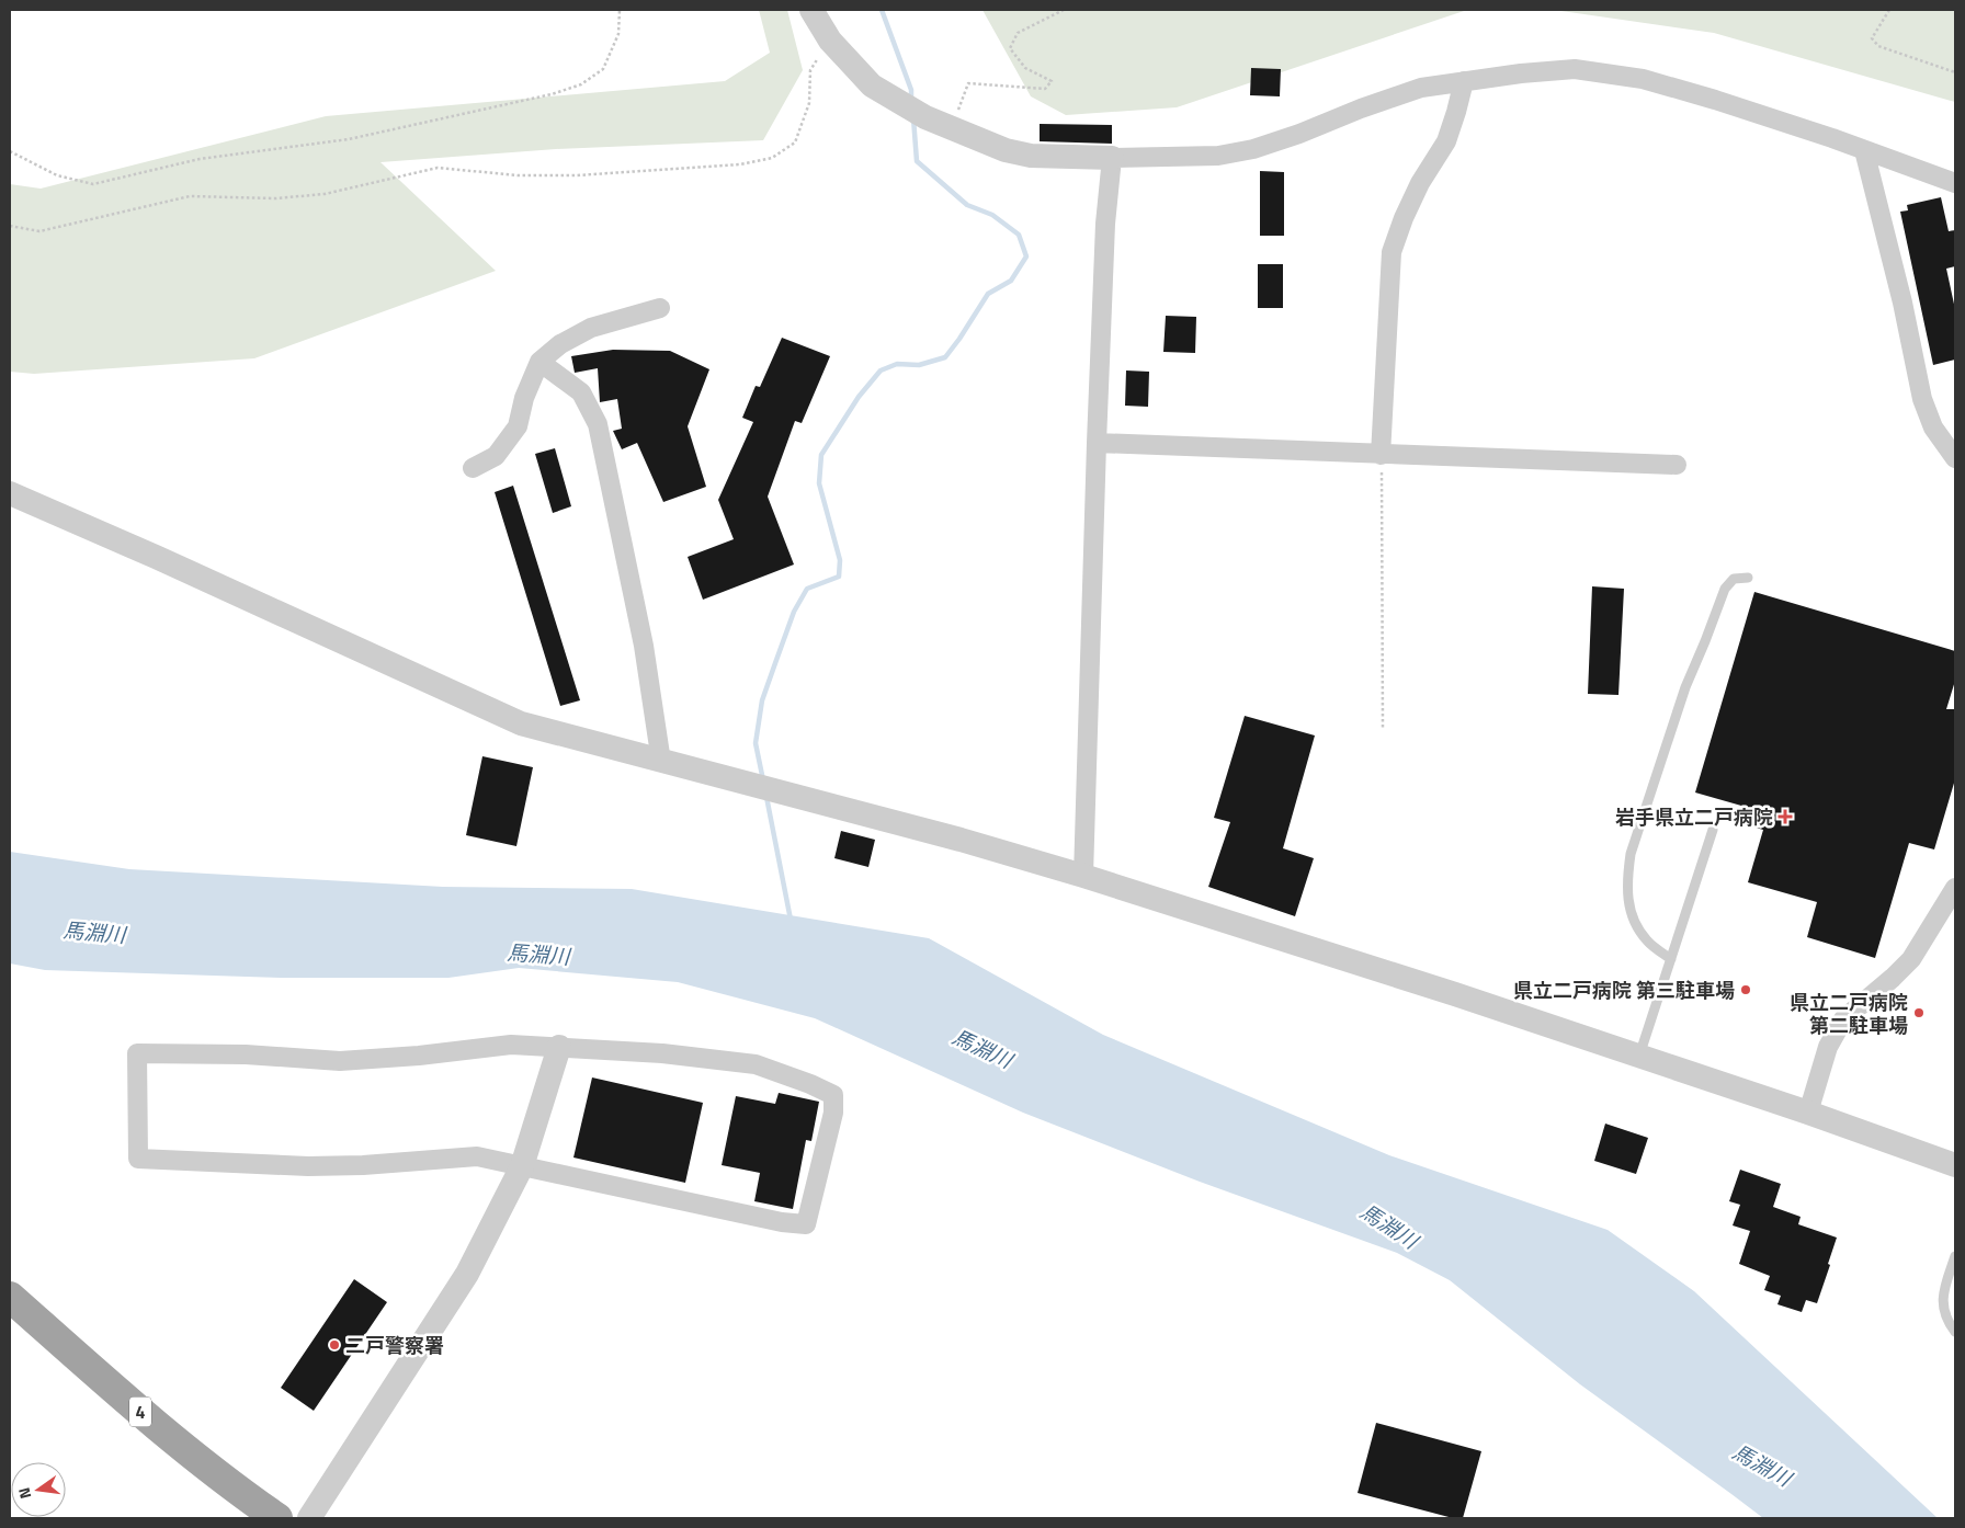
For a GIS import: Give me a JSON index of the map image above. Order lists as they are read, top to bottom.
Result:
{
  "streets": {
    "highway": ["4"]
  },
  "water": ["馬淵川"],
  "places": {
    "health": ["岩手県立二戸病院"],
    "other": ["県立二戸病院 第三駐車場", "県立二戸病院 第二駐車場", "二戸警察署"]
  },
  "north": "left"
}
